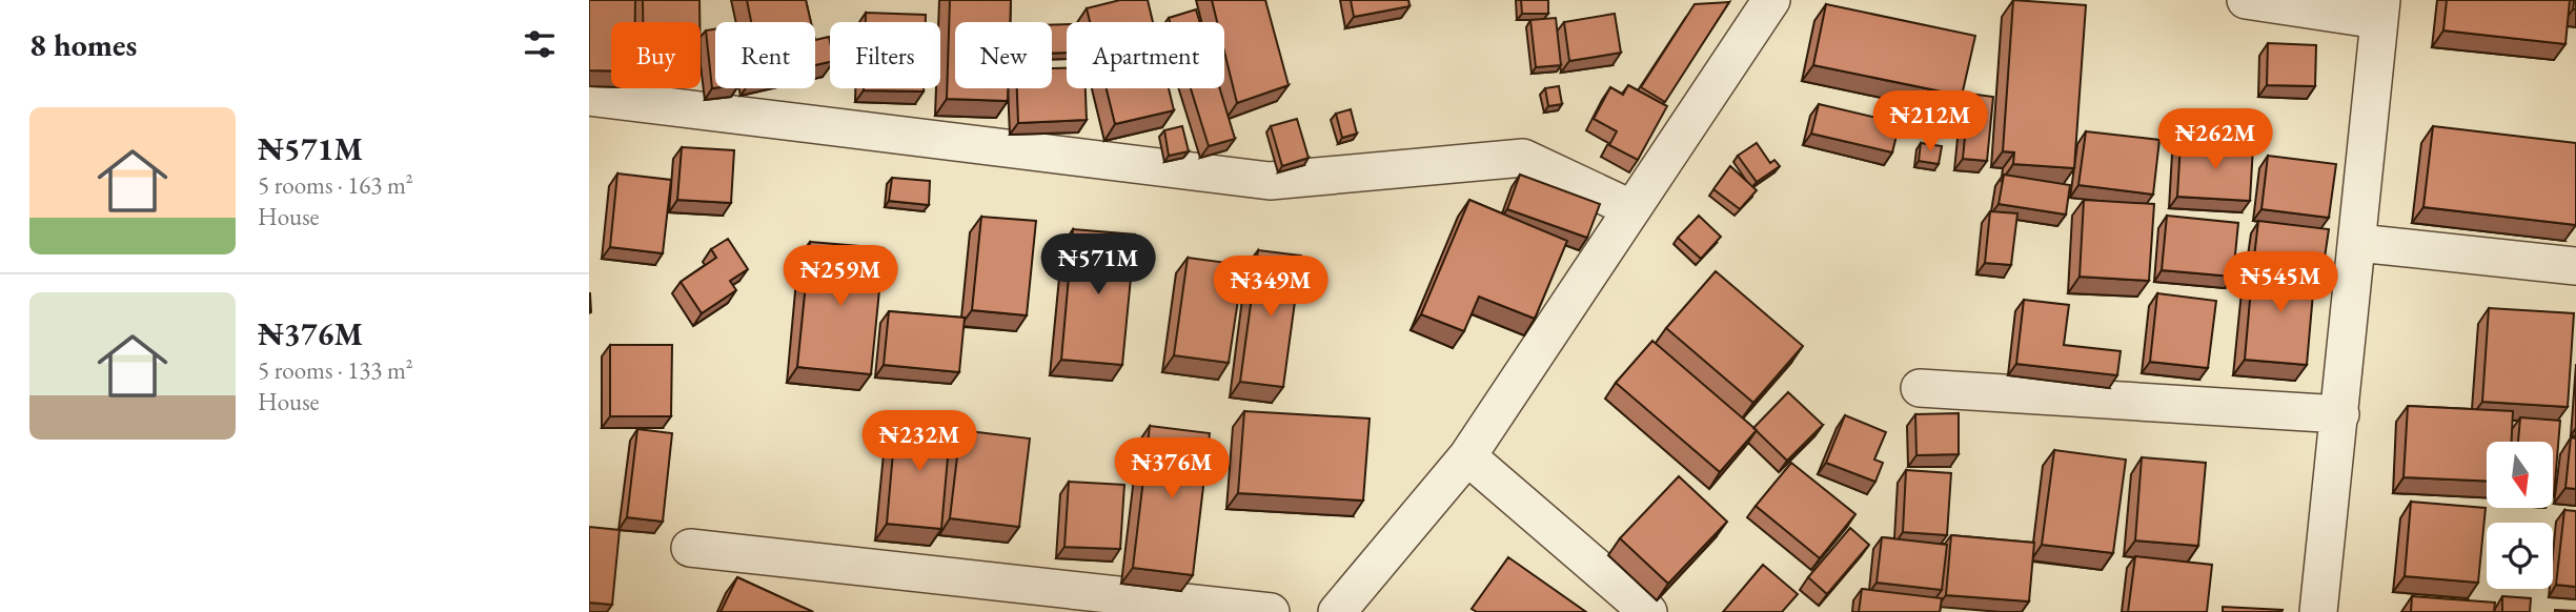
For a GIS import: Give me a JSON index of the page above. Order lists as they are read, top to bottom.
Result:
{
  "north": "bottom",
  "page": {
    "heading": "8 homes",
    "chip": [
      "Buy",
      "Rent",
      "Filters",
      "New",
      "Apartment"
    ],
    "list": [
      {
        "name": "₦571M",
        "note": "5 rooms · 163 m² · House"
      },
      {
        "name": "₦376M",
        "note": "5 rooms · 133 m² · House"
      }
    ],
    "price": [
      "₦212M",
      "₦262M",
      "₦571M",
      "₦259M",
      "₦545M",
      "₦349M",
      "₦232M",
      "₦376M"
    ]
  }
}
